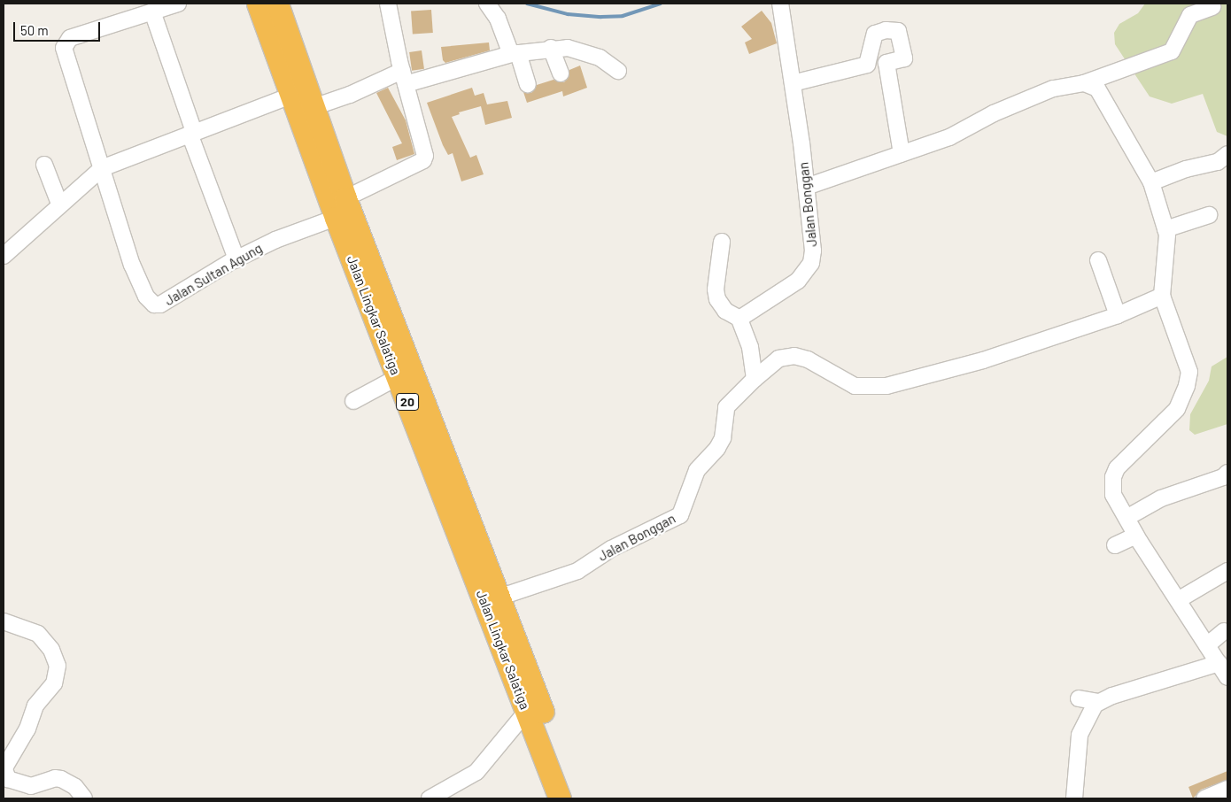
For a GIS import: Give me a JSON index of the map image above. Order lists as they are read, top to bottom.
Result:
{
  "streets": {
    "highway": ["Jalan Lingkar Salatiga", "20"],
    "street": ["Jalan Bonggan", "Jalan Sultan Agung"]
  },
  "crossings": [
    ["Jalan Bonggan", "Jalan Lingkar Salatiga"],
    ["Jalan Sultan Agung", "Jalan Lingkar Salatiga"]
  ],
  "scale_bar": "50 m"
}
